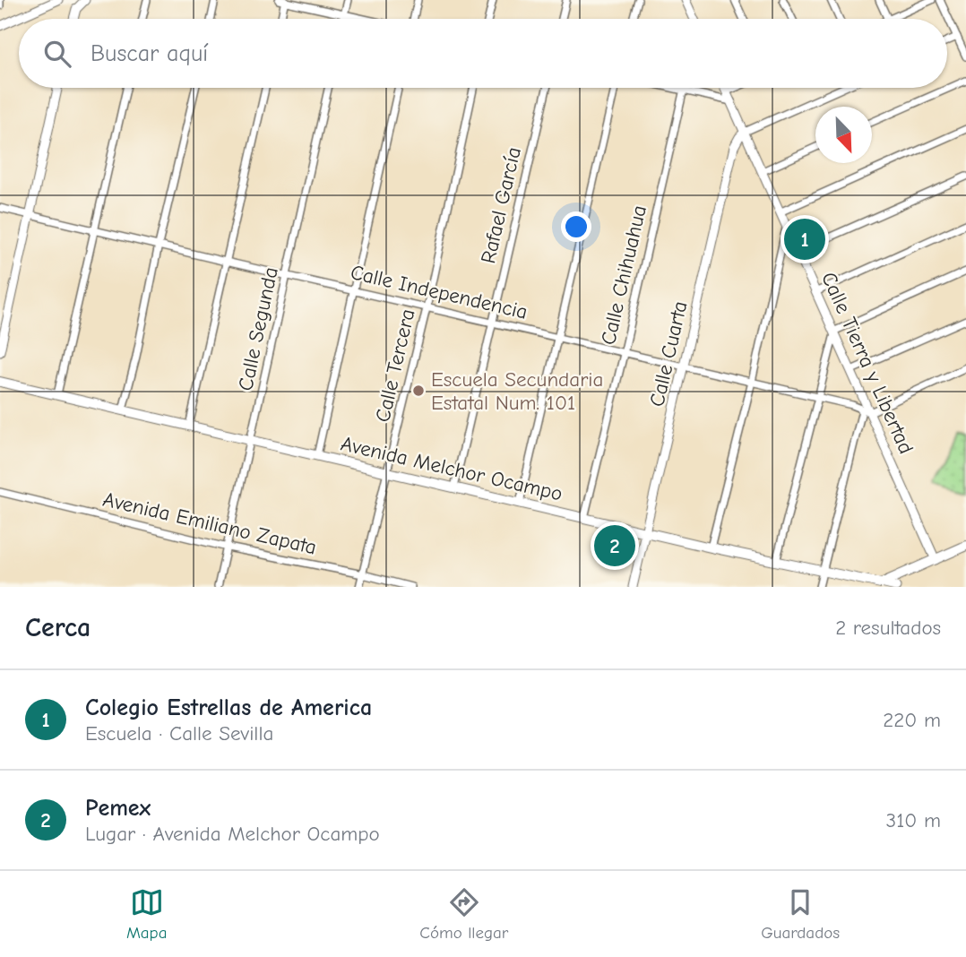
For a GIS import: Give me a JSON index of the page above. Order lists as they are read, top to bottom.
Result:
{
  "streets": {
    "main road": ["Avenida Melchor Ocampo"],
    "street": [
      "Rafael García",
      "Calle Chihuahua",
      "Calle Independencia",
      "Calle Segunda",
      "Calle Cuarta",
      "Calle Tierra y Libertad",
      "Calle Tercera",
      "Avenida Emiliano Zapata"
    ]
  },
  "crossings": [
    ["Rafael García", "Calle Independencia"],
    ["Rafael García", "Avenida Melchor Ocampo"],
    ["Calle Chihuahua", "Calle Independencia"],
    ["Calle Chihuahua", "Avenida Melchor Ocampo"],
    ["Calle Independencia", "Calle Segunda"],
    ["Calle Independencia", "Calle Cuarta"],
    ["Calle Independencia", "Calle Tierra y Libertad"],
    ["Calle Independencia", "Calle Tercera"],
    ["Calle Segunda", "Avenida Melchor Ocampo"],
    ["Calle Segunda", "Avenida Emiliano Zapata"],
    ["Calle Cuarta", "Calle Tierra y Libertad"],
    ["Calle Cuarta", "Avenida Melchor Ocampo"],
    ["Calle Tercera", "Avenida Melchor Ocampo"],
    ["Calle Tercera", "Avenida Emiliano Zapata"]
  ],
  "places": ["Escuela Secundaria Estatal Num. 101"],
  "north": "bottom right",
  "page": {
    "search": "Buscar aquí",
    "pins": ["1", "2"],
    "heading": ["Cerca", "2 resultados"],
    "list": [
      {
        "mark": "1",
        "name": "Colegio Estrellas de America",
        "note": "Escuela · Calle Sevilla",
        "value": "220 m"
      },
      {
        "mark": "2",
        "name": "Pemex",
        "note": "Lugar · Avenida Melchor Ocampo",
        "value": "310 m"
      }
    ],
    "nav": ["Mapa", "Cómo llegar", "Guardados"]
  }
}
